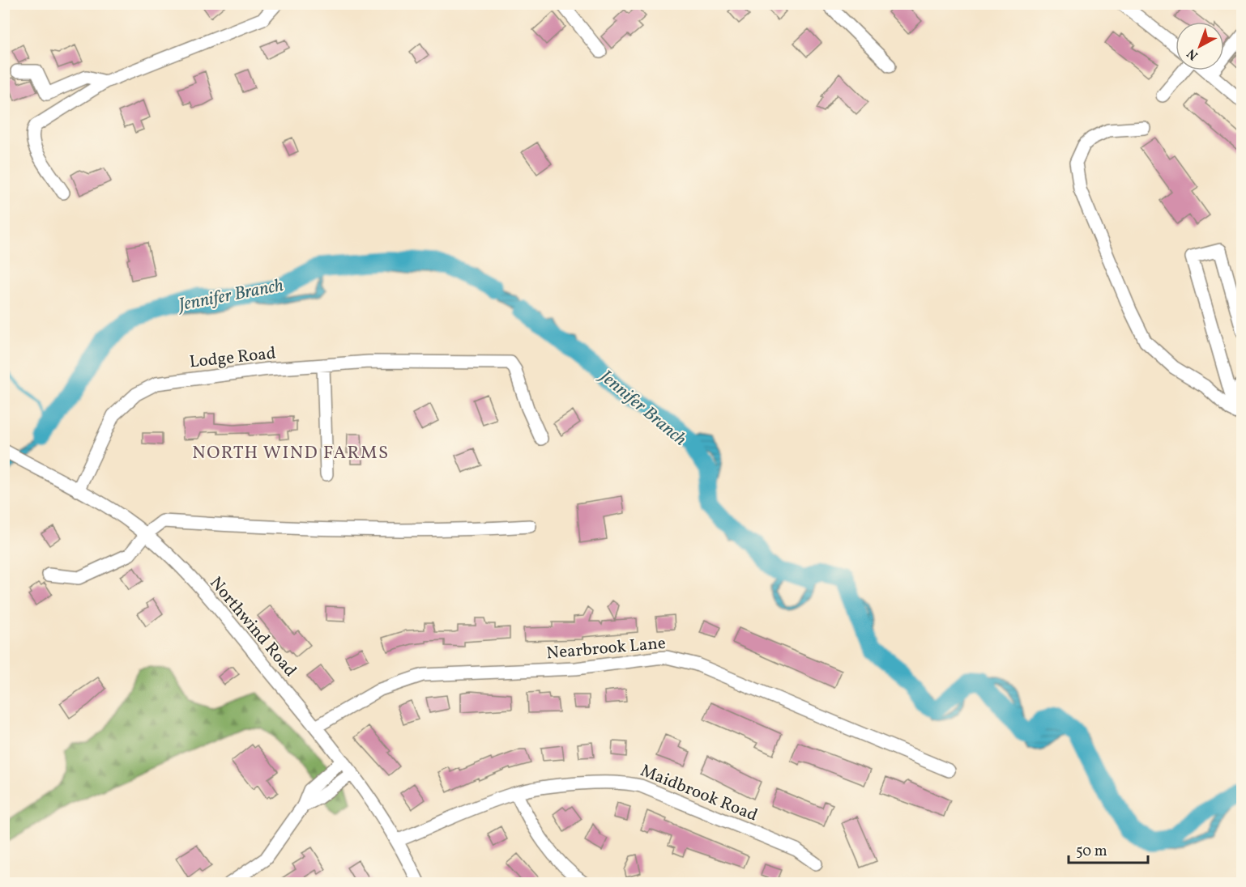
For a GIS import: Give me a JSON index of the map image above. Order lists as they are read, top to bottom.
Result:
{
  "streets": {
    "street": [
      "Lodge Road",
      "Northwind Road",
      "Nearbrook Lane",
      "Maidbrook Road"
    ]
  },
  "crossings": [
    ["Lodge Road", "Northwind Road"],
    ["Northwind Road", "Nearbrook Lane"],
    ["Northwind Road", "Maidbrook Road"]
  ],
  "districts": ["NORTH WIND FARMS"],
  "water": ["Jennifer Branch"],
  "scale_bar": "50 m",
  "north": "bottom left"
}
